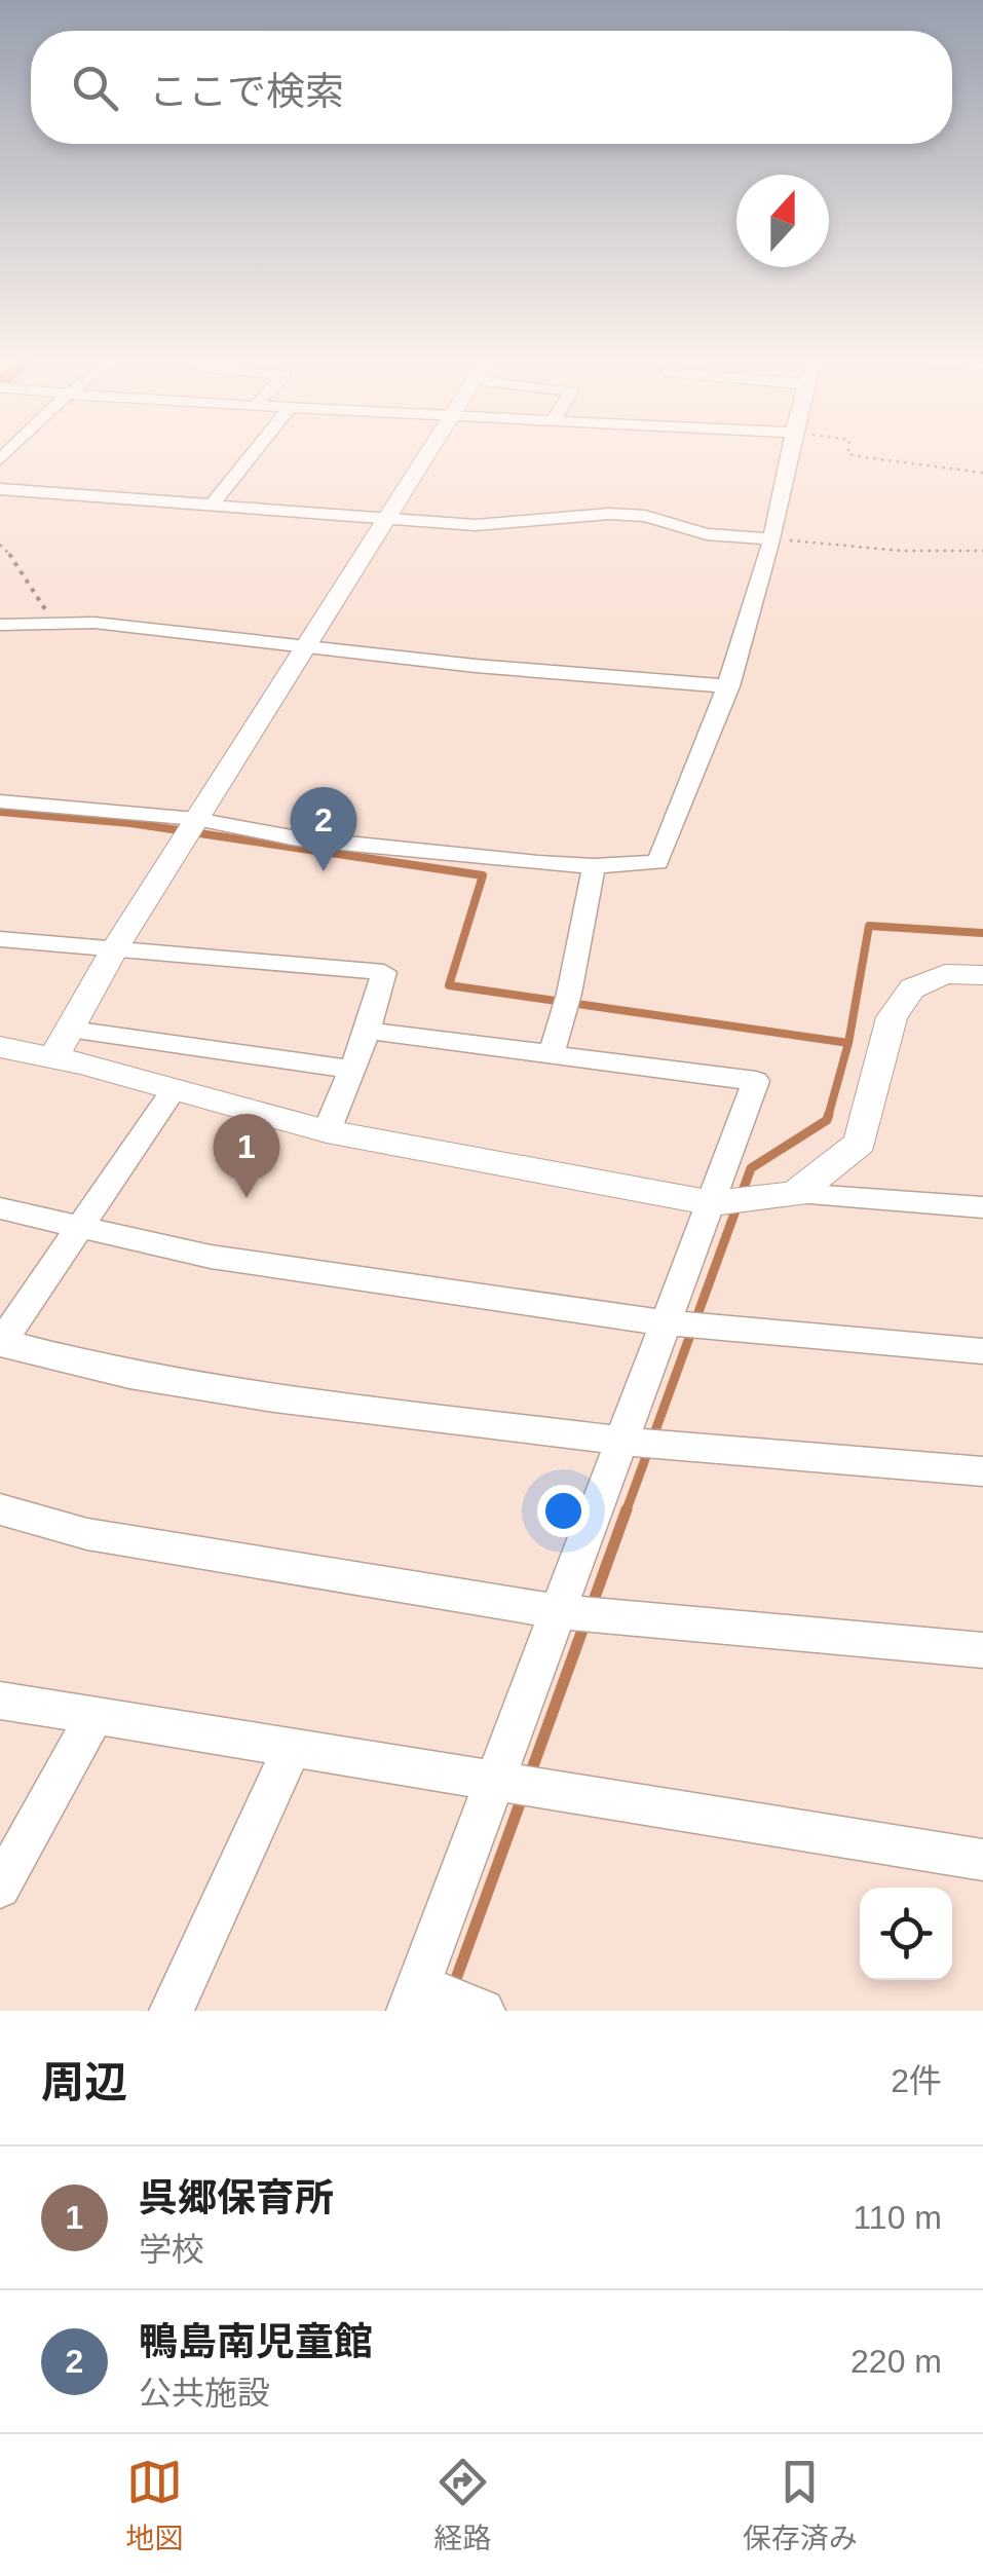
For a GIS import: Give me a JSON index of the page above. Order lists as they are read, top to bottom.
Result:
{
  "north": "top",
  "page": {
    "search": "ここで検索",
    "pins": ["2", "1"],
    "heading": ["周辺", "2件"],
    "list": [
      {
        "mark": "1",
        "name": "呉郷保育所",
        "note": "学校",
        "value": "110 m"
      },
      {
        "mark": "2",
        "name": "鴨島南児童館",
        "note": "公共施設",
        "value": "220 m"
      }
    ],
    "nav": ["地図", "経路", "保存済み"]
  }
}
